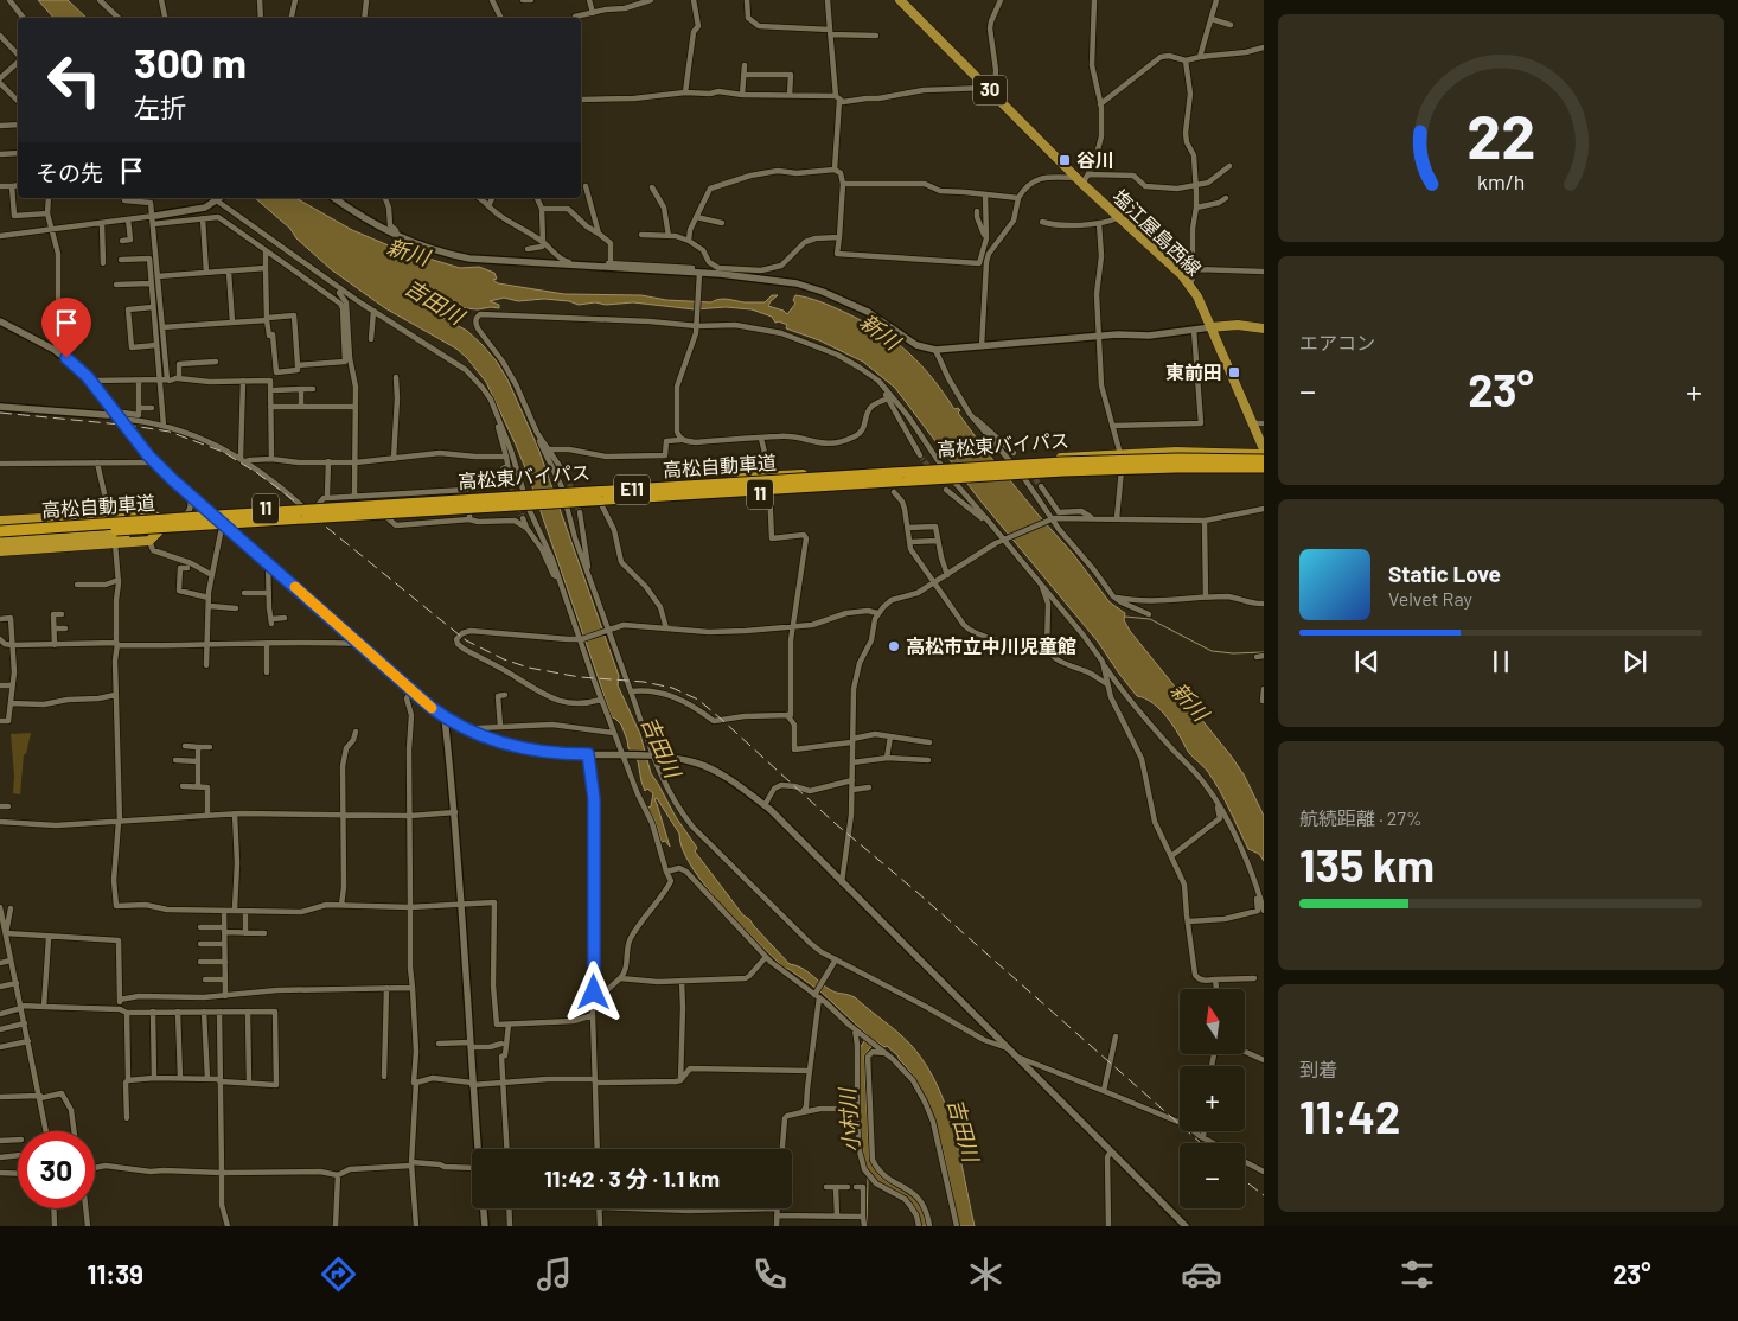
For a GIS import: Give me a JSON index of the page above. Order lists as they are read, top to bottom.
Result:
{
  "streets": {
    "highway": [
      "高松東バイパス",
      "高松自動車道",
      "E11",
      "11"
    ],
    "main road": ["30", "塩江屋島西線"]
  },
  "crossings": [
    ["塩江屋島西線", "高松東バイパス"],
    ["高松東バイパス", "高松自動車道"]
  ],
  "water": ["新川", "吉田川", "小村川"],
  "places": {
    "transit": ["谷川", "東前田"],
    "other": ["高松市立中川児童館"]
  },
  "north": "top",
  "page": {
    "turn": ["300 m", "左折"],
    "then": "その先",
    "tile": [
      "エアコン",
      ["航続距離 · 27%", "135 km"],
      ["到着", "11:42"]
    ],
    "heat": ["−", "23°", "+"],
    "song": ["Static Love", "Velvet Ray"],
    "map_buttons": ["+", "−"],
    "limit": "30",
    "trip": "11:42 · 3 分 · 1.1 km",
    "tabs": ["11:39", "23°"],
    "gauge": ["22", "km/h"]
  }
}
